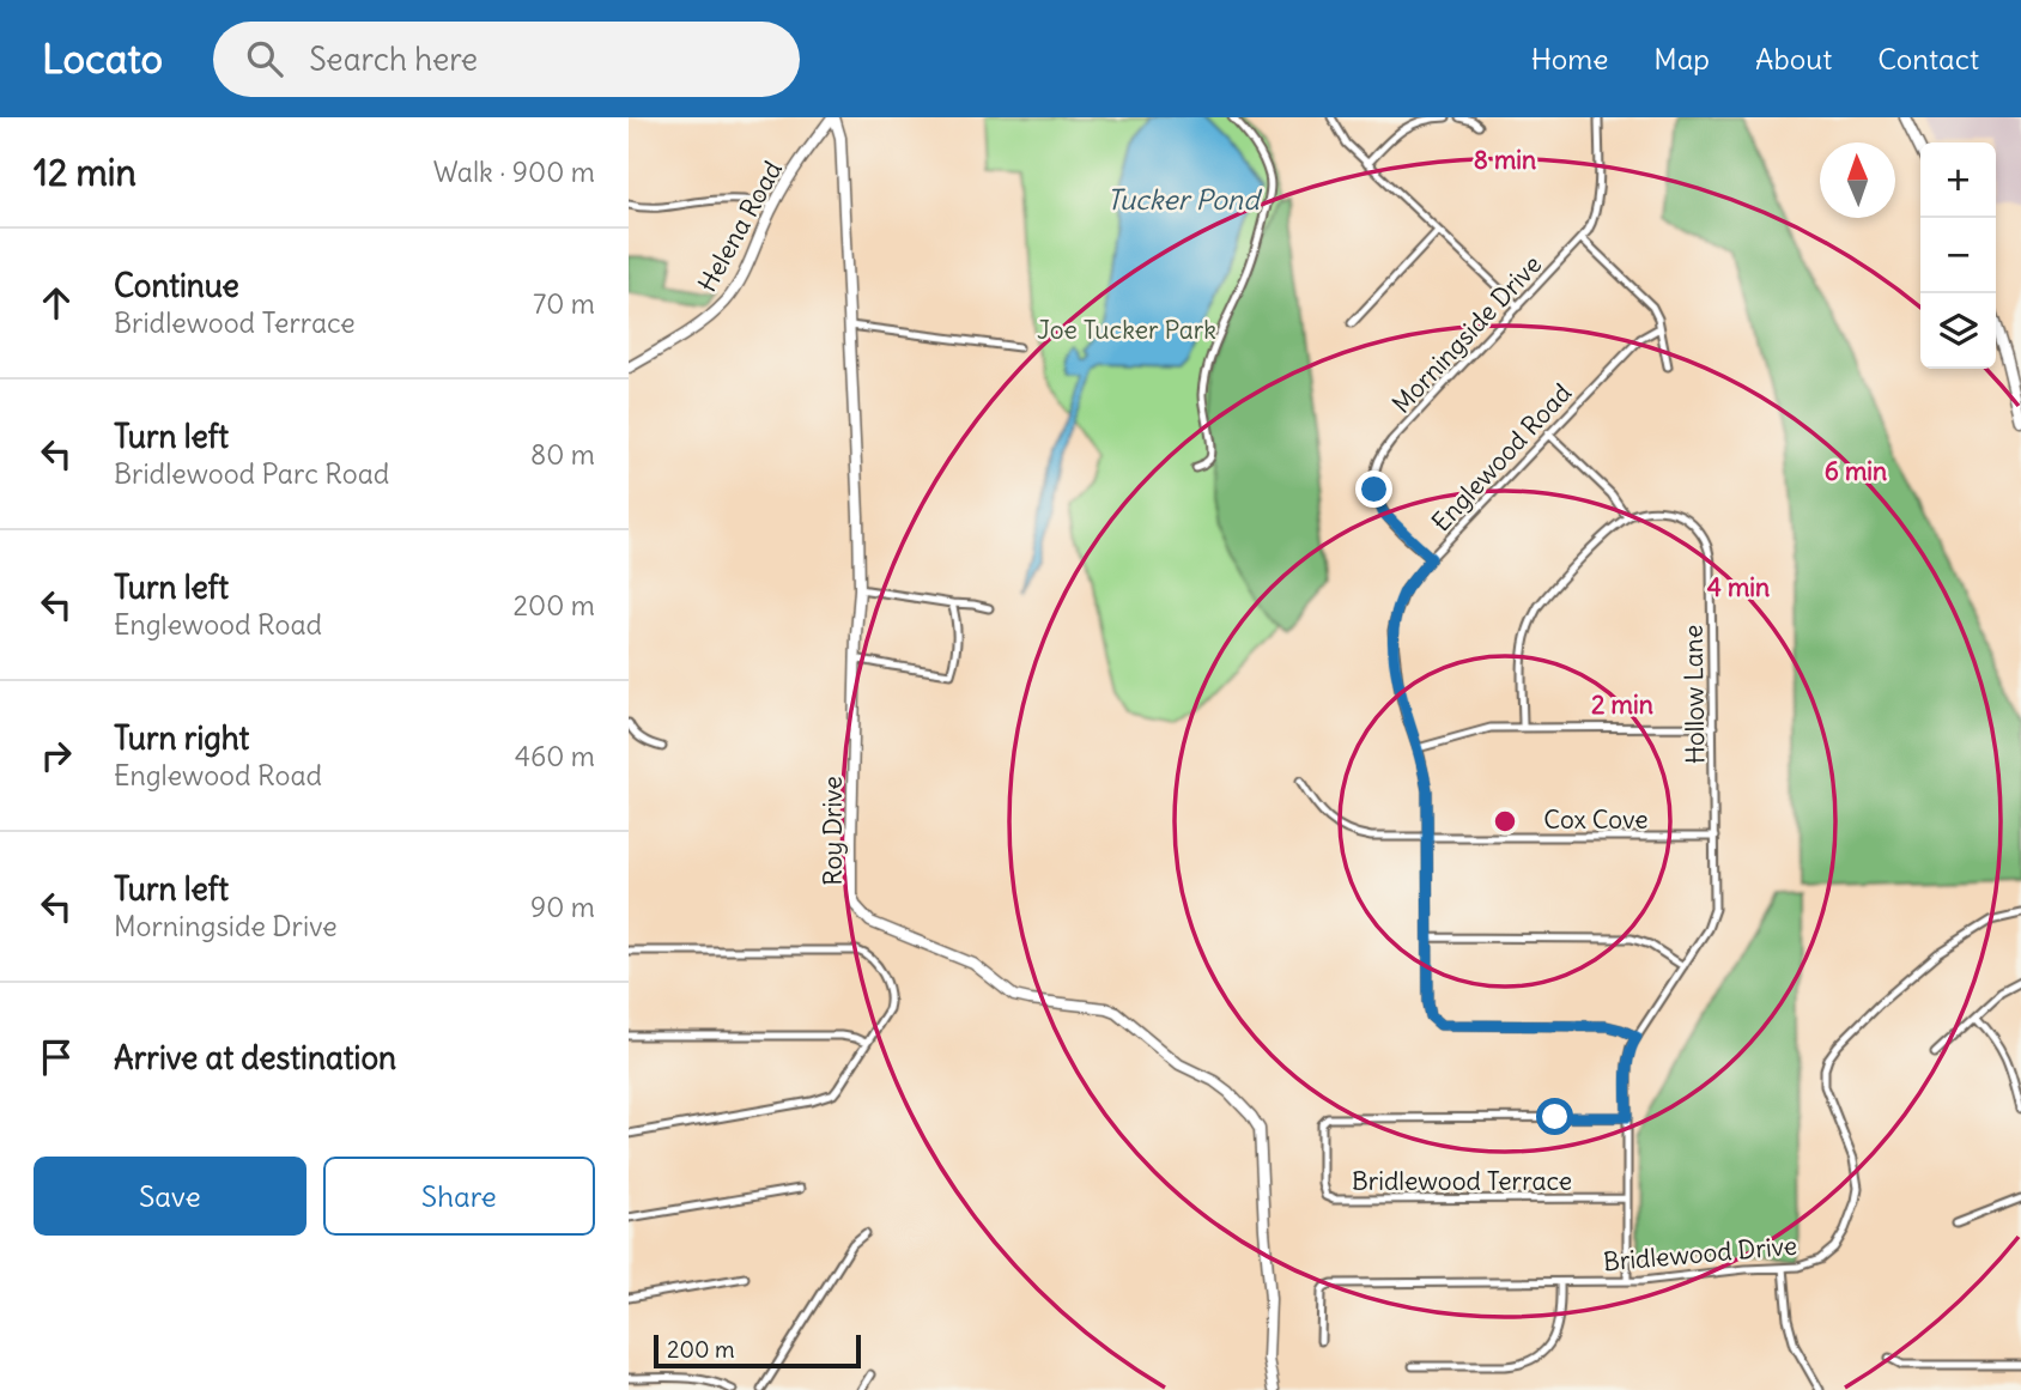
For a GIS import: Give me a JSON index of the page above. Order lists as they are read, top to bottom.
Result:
{
  "streets": {
    "street": [
      "Helena Road",
      "Morningside Drive",
      "Englewood Road",
      "Hollow Lane",
      "Cox Cove",
      "Roy Drive",
      "Bridlewood Terrace",
      "Bridlewood Drive"
    ]
  },
  "crossings": [
    ["Helena Road", "Roy Drive"],
    ["Morningside Drive", "Englewood Road"],
    ["Englewood Road", "Hollow Lane"],
    ["Englewood Road", "Cox Cove"],
    ["Hollow Lane", "Cox Cove"],
    ["Hollow Lane", "Bridlewood Terrace"],
    ["Hollow Lane", "Bridlewood Drive"]
  ],
  "water": ["Tucker Pond"],
  "parks": ["Joe Tucker Park"],
  "scale_bar": "200 m",
  "north": "top",
  "page": {
    "header": "Locato",
    "search": "Search here",
    "nav": [
      "Home",
      "Map",
      "About",
      "Contact"
    ],
    "heading": ["12 min", "Walk · 900 m"],
    "map_buttons": ["+", "−"],
    "list": [
      ["Continue", "Bridlewood Terrace", "70 m"],
      ["Turn left", "Bridlewood Parc Road", "80 m"],
      ["Turn left", "Englewood Road", "200 m"],
      ["Turn right", "Englewood Road", "460 m"],
      ["Turn left", "Morningside Drive", "90 m"],
      "Arrive at destination"
    ],
    "buttons": ["Save", "Share"],
    "scale": "200 m"
  },
  "rings": [
    "8 min",
    "6 min",
    "4 min",
    "2 min"
  ]
}
